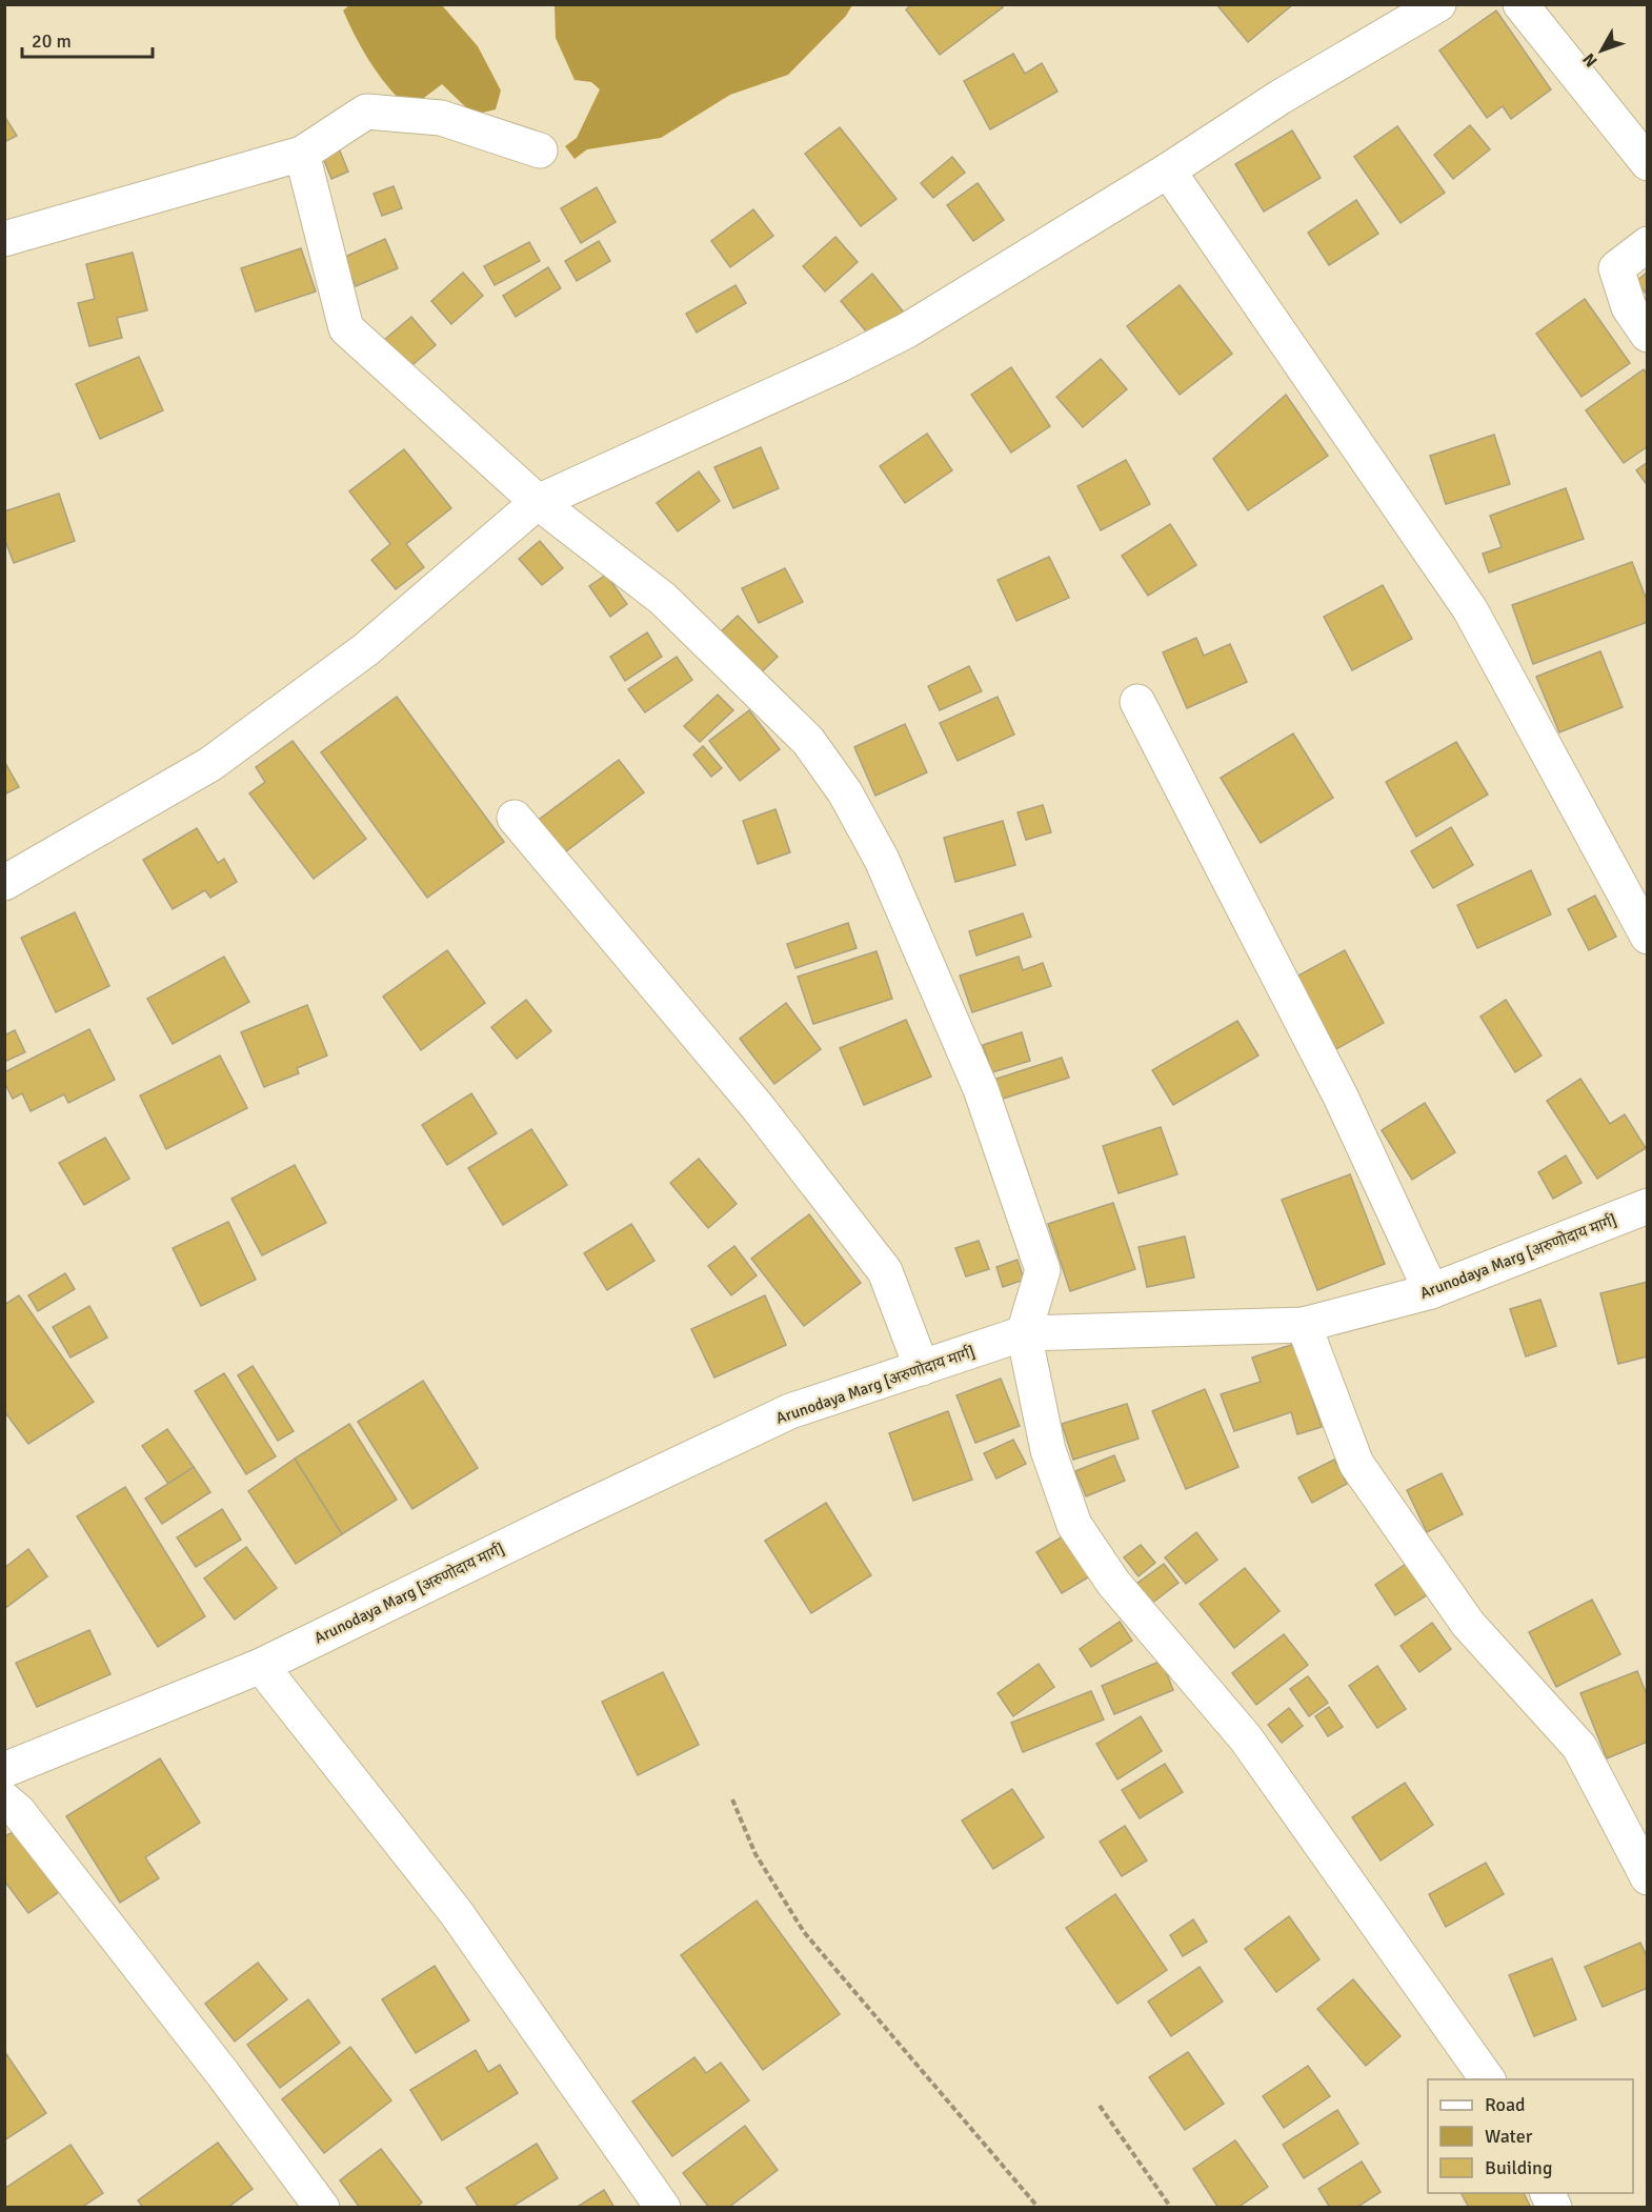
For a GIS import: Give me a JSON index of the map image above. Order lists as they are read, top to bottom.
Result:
{
  "streets": {
    "street": ["Arunodaya Marg [अरुणोदा‍य मार्ग]"]
  },
  "legend": ["Road", "Water", "Building"],
  "scale_bar": "20 m",
  "north": "bottom left"
}
